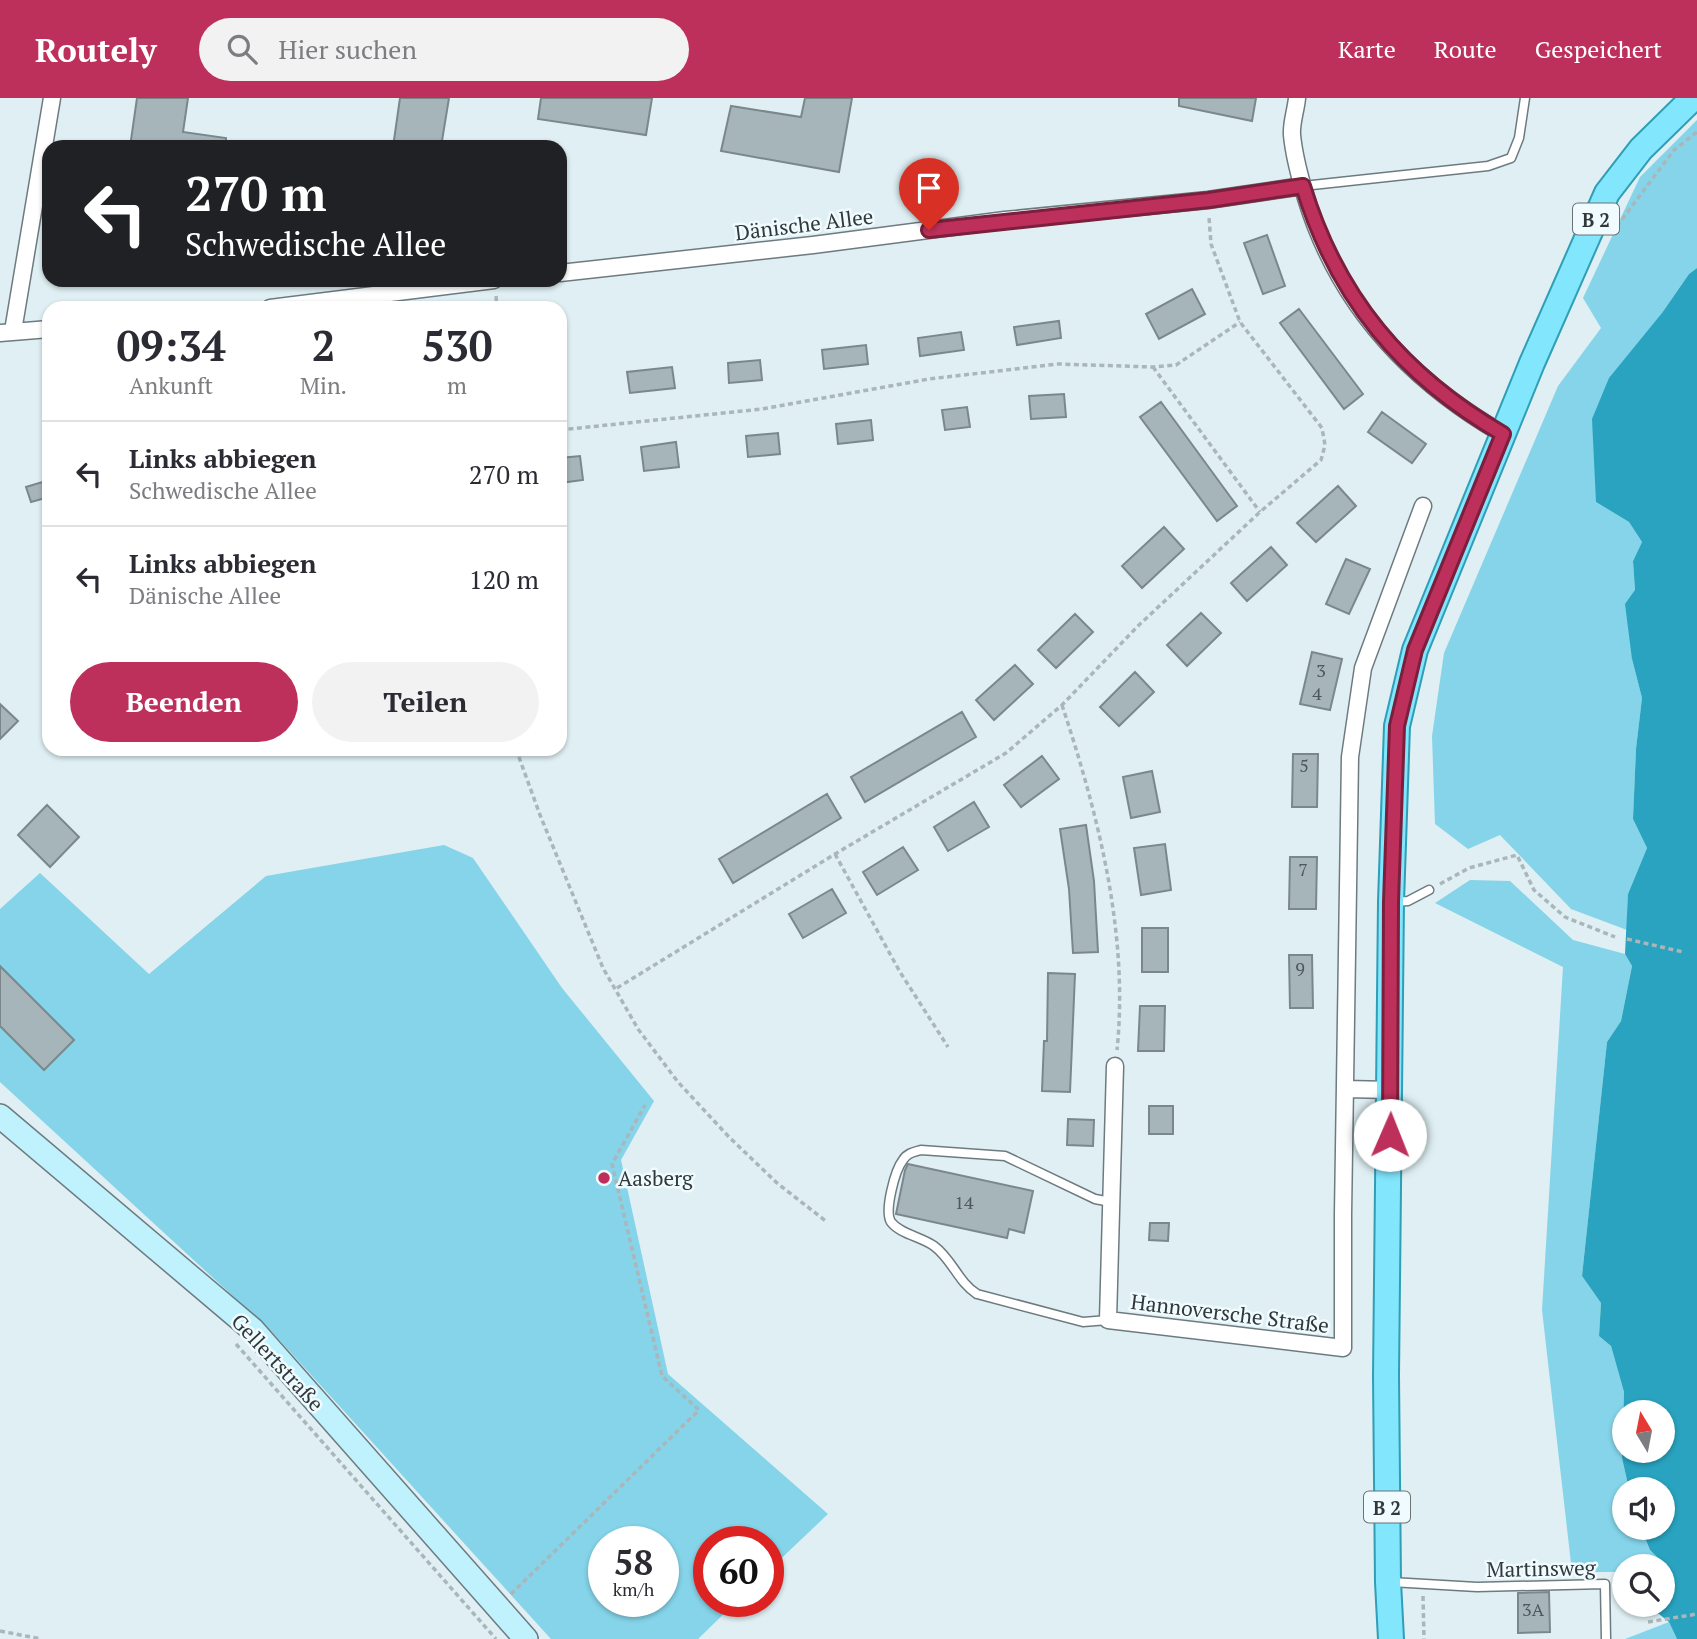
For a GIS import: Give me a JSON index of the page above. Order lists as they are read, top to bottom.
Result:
{
  "streets": {
    "main road": ["B 2"],
    "street": ["Dänische Allee", "Hannoversche Straße", "Gellertstraße"],
    "lane": ["Martinsweg"]
  },
  "places": ["Aasberg"],
  "house_numbers": [
    "3",
    "4",
    "5",
    "7",
    "9",
    "14",
    "3A"
  ],
  "north": "top",
  "page": {
    "header": "Routely",
    "search": "Hier suchen",
    "nav": ["Karte", "Route", "Gespeichert"],
    "turn": ["270 m", "Schwedische Allee"],
    "eta": [
      "09:34",
      "Ankunft",
      "2",
      "Min.",
      "530",
      "m"
    ],
    "list": [
      {
        "name": "Links abbiegen",
        "note": "Schwedische Allee",
        "value": "270 m"
      },
      {
        "name": "Links abbiegen",
        "note": "Dänische Allee",
        "value": "120 m"
      }
    ],
    "buttons": ["Beenden", "Teilen"],
    "speed": "58 km/h",
    "limit": "60"
  }
}
